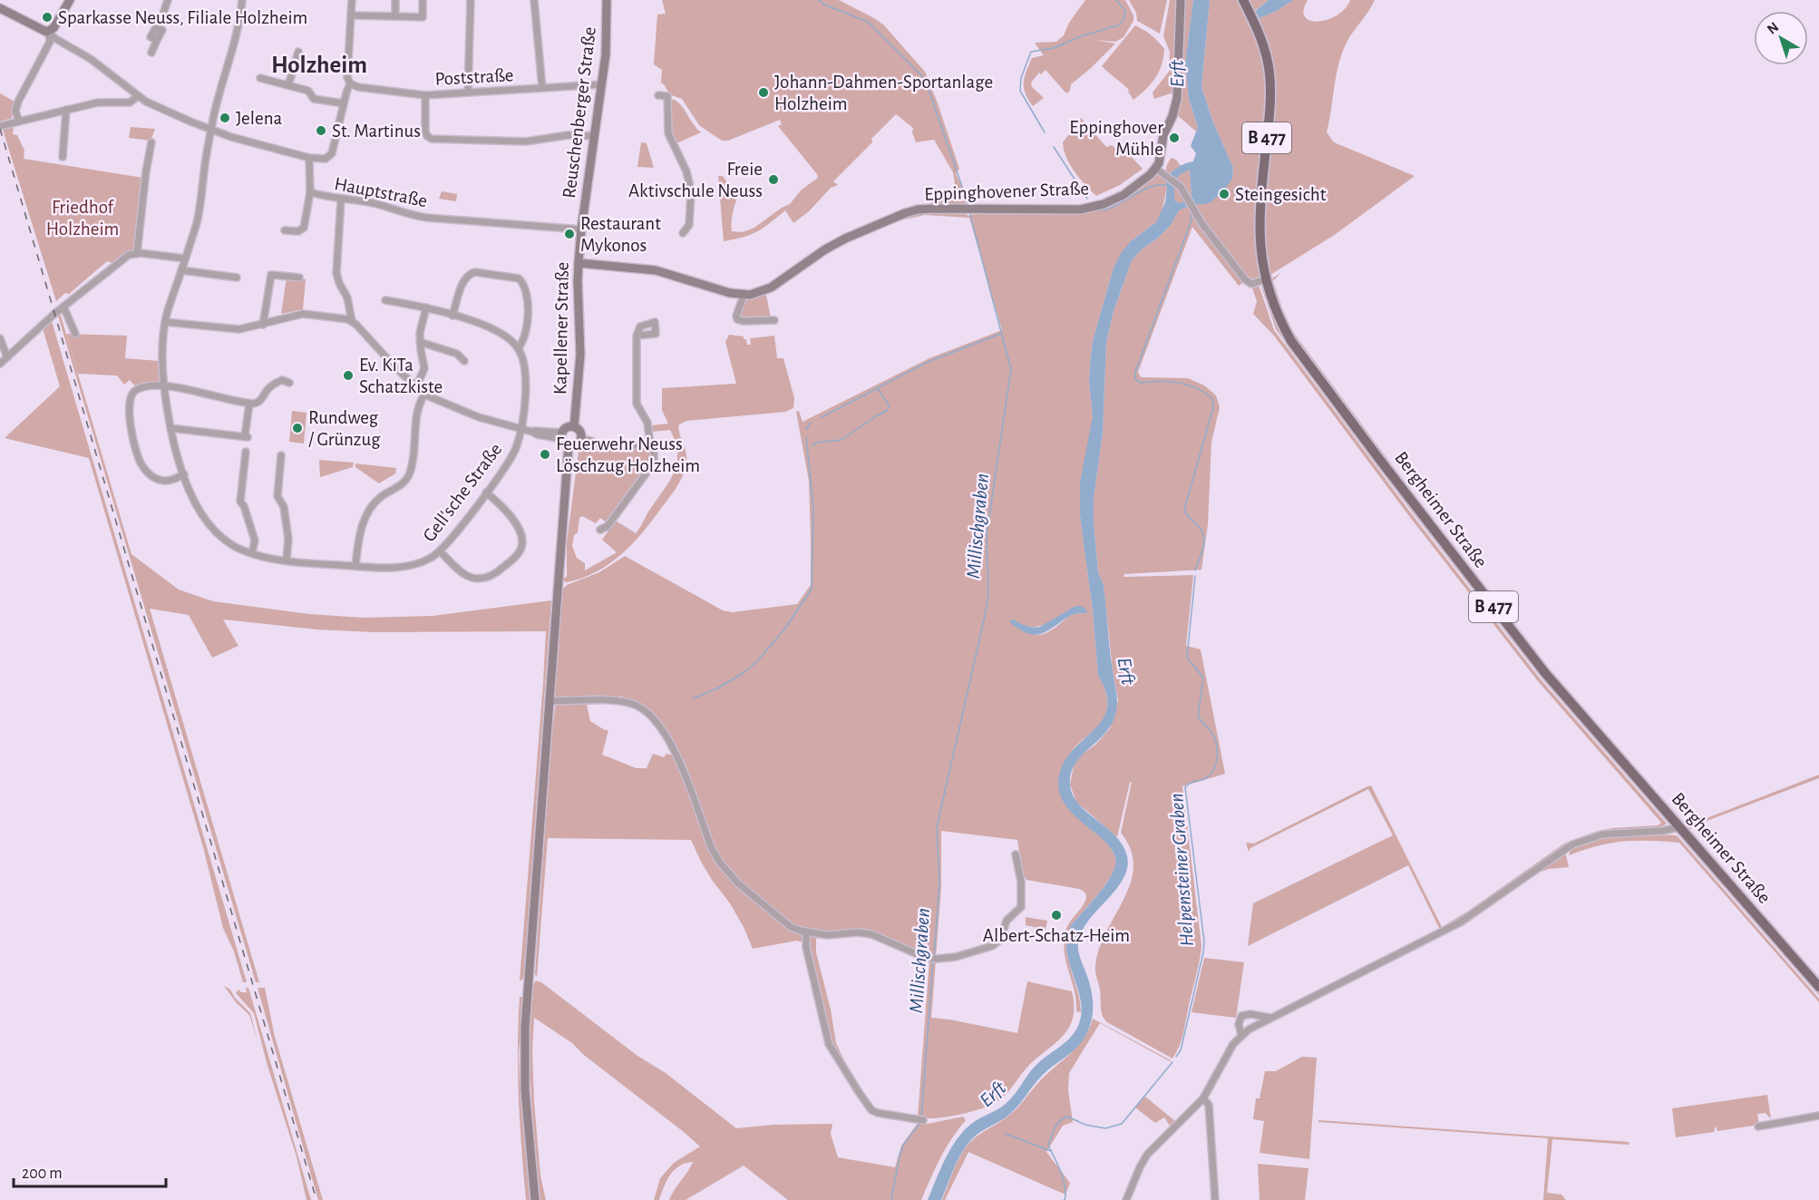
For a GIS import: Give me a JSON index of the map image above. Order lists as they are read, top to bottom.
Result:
{
  "streets": {
    "main road": [
      "Reuschenberger Straße",
      "B 477",
      "Eppinghovener Straße",
      "Kapellener Straße",
      "Bergheimer Straße"
    ],
    "street": ["Poststraße", "Hauptstraße", "Gell'sche Straße"]
  },
  "crossings": [
    ["Poststraße", "Reuschenberger Straße"],
    ["Reuschenberger Straße", "Hauptstraße"],
    ["Reuschenberger Straße", "Kapellener Straße"],
    ["Eppinghovener Straße", "Kapellener Straße"],
    ["Hauptstraße", "Kapellener Straße"]
  ],
  "districts": ["Holzheim"],
  "water": ["Erft", "Millischgraben", "Helpensteiner Graben"],
  "parks": ["Friedhof Holzheim"],
  "places": [
    "Sparkasse Neuss, Filiale Holzheim",
    "Johann-Dahmen-Sportanlage Holzheim",
    "Jelena",
    "St. Martinus",
    "Eppinghover Mühle",
    "Freie Aktivschule Neuss",
    "Steingesicht",
    "Restaurant Mykonos",
    "Ev. KiTa Schatzkiste",
    "Rundweg / Grünzug",
    "Feuerwehr Neuss Löschzug Holzheim",
    "Albert-Schatz-Heim"
  ],
  "scale_bar": "200 m",
  "north": "top left"
}
